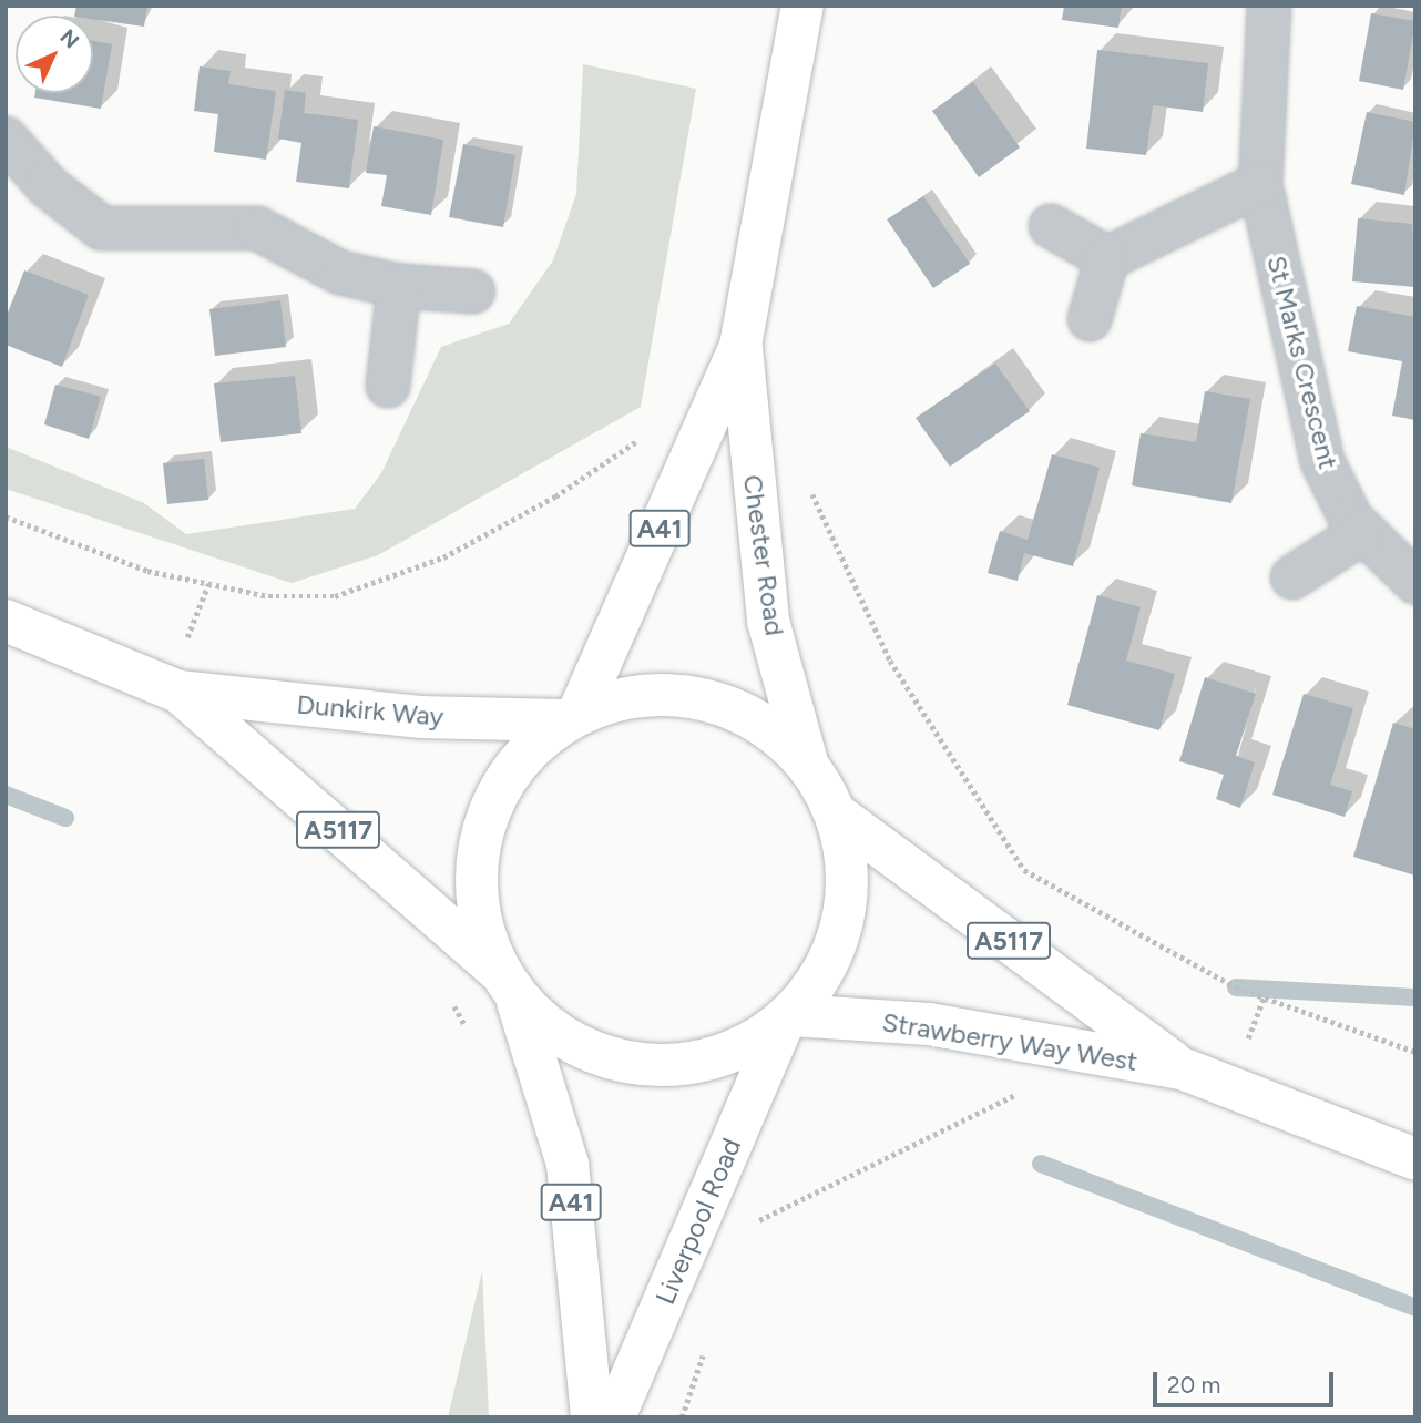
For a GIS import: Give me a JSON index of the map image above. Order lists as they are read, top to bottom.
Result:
{
  "streets": {
    "main road": [
      "A41",
      "Chester Road",
      "Dunkirk Way",
      "A5117",
      "Strawberry Way West",
      "Liverpool Road"
    ],
    "street": ["St Marks Crescent"]
  },
  "crossings": [
    ["A41", "Chester Road"],
    ["A41", "Dunkirk Way"],
    ["A41", "Strawberry Way West"],
    ["A41", "Liverpool Road"],
    ["Chester Road", "Dunkirk Way"],
    ["Strawberry Way West", "Liverpool Road"]
  ],
  "scale_bar": "20 m",
  "north": "top right"
}
